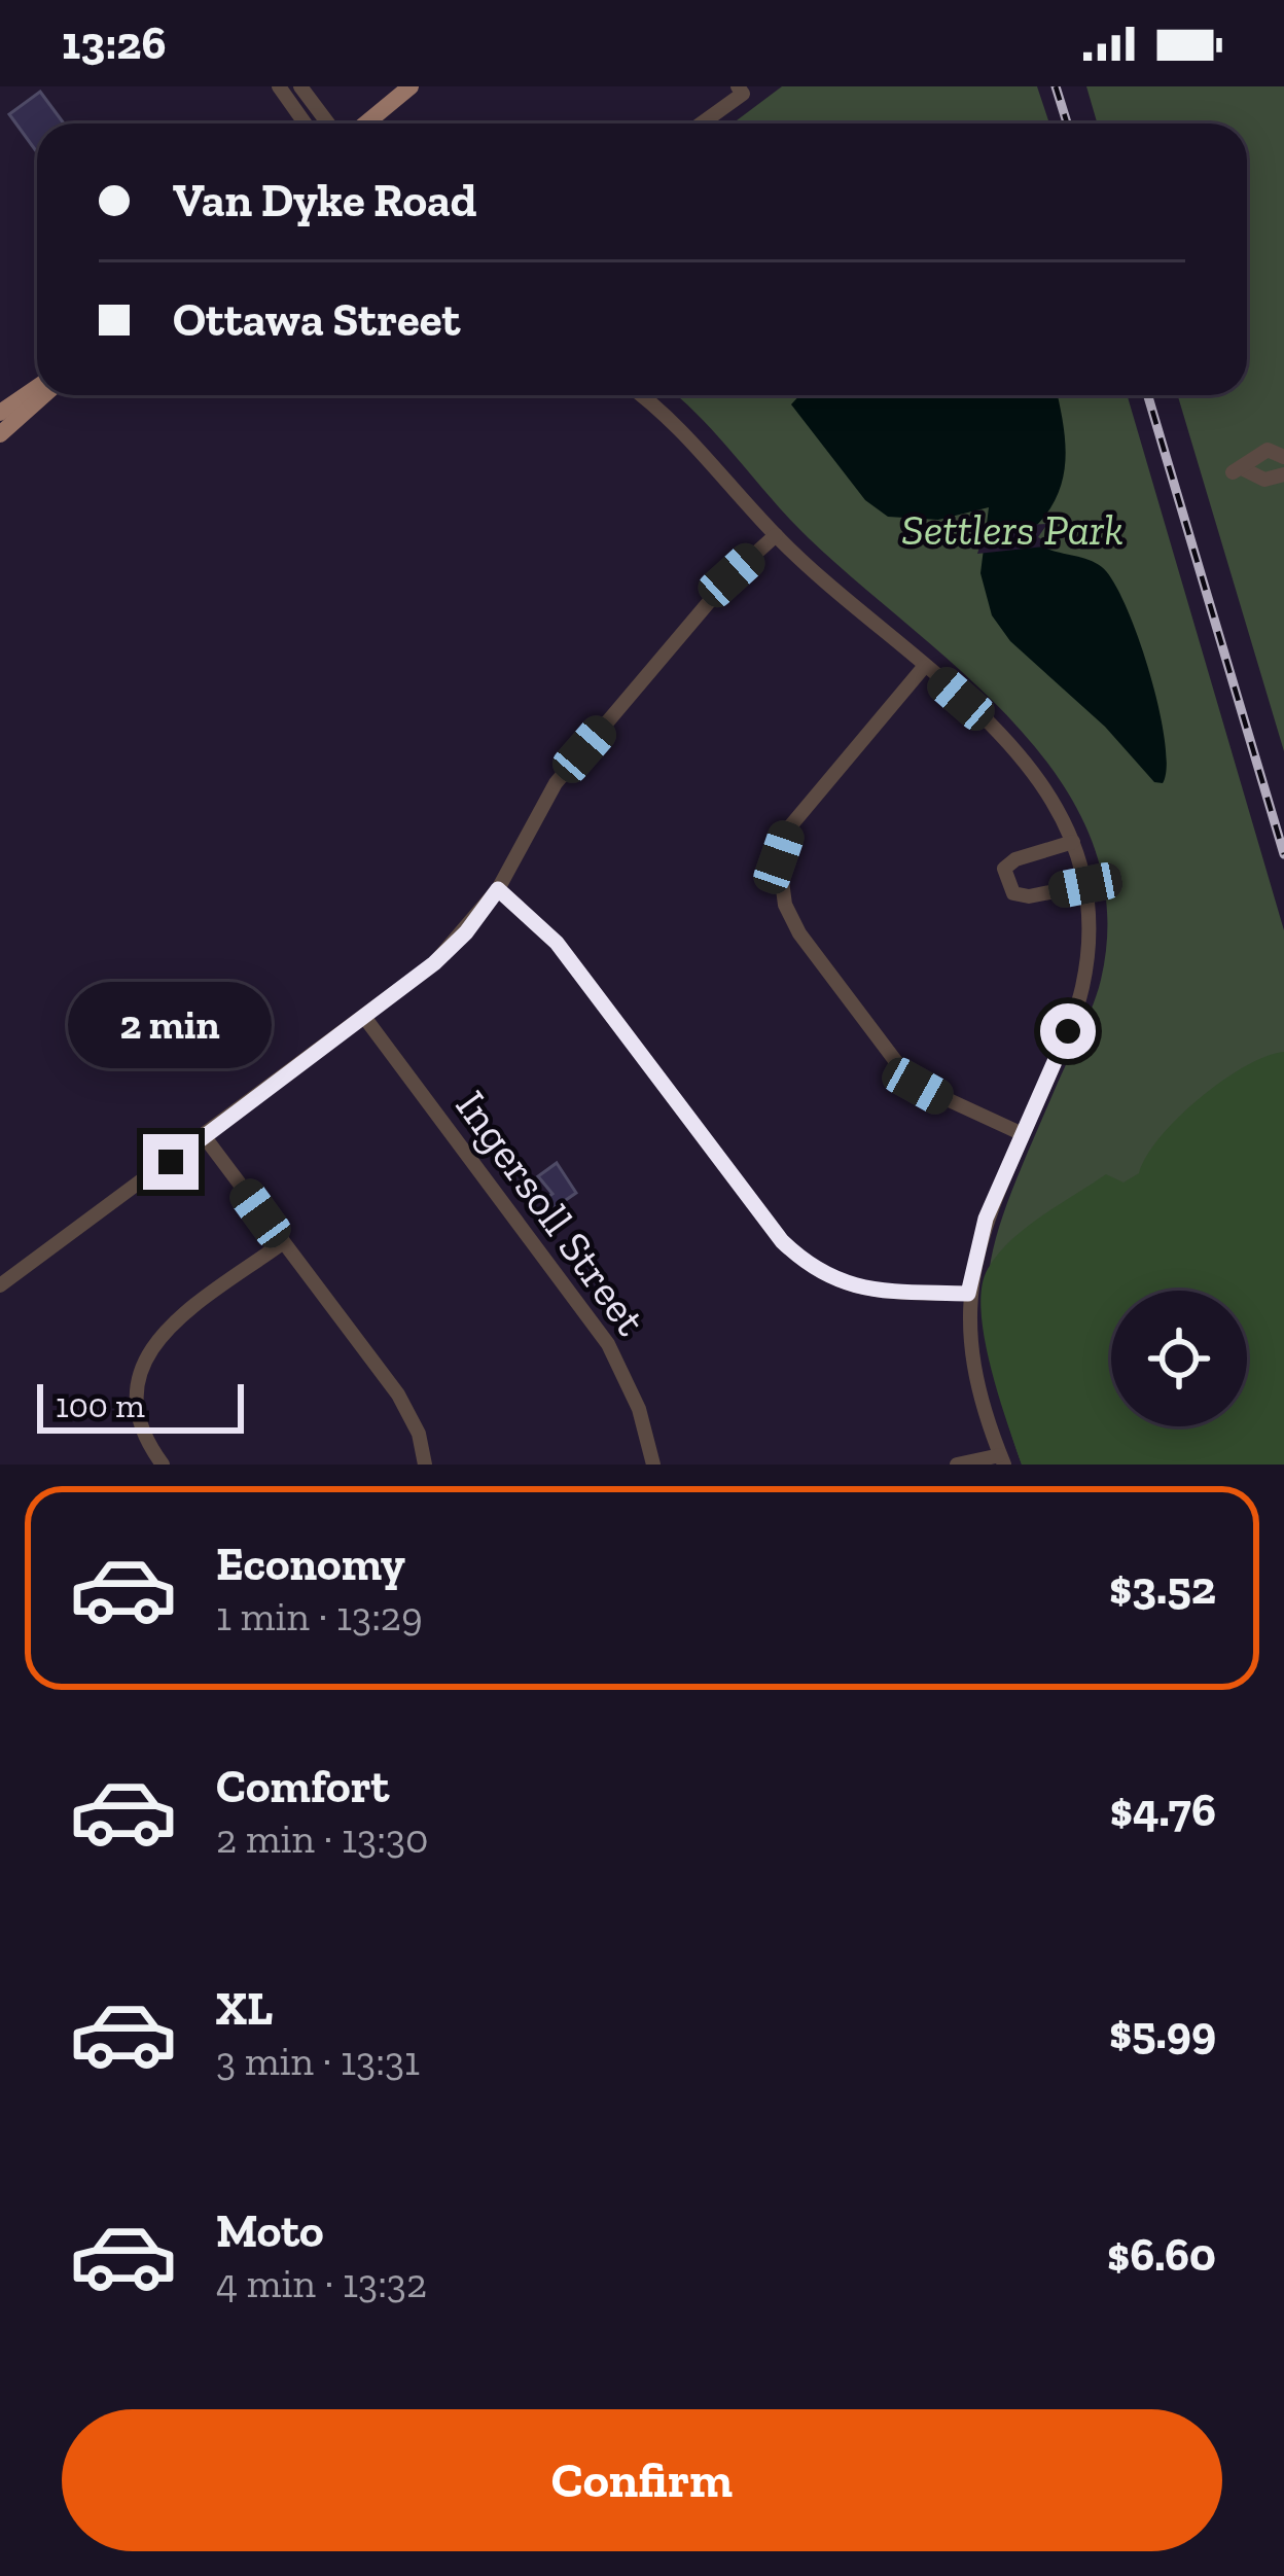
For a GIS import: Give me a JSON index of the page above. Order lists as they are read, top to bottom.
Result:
{
  "streets": {
    "street": ["Ingersoll Street"]
  },
  "parks": ["Settlers Park"],
  "scale_bar": "100 m",
  "page": {
    "status": "13:26",
    "banner": ["Van Dyke Road", "Ottawa Street"],
    "bubble": "2 min",
    "scale": "100 m",
    "list": [
      {
        "name": "Economy",
        "note": "1 min · 13:29",
        "value": "$3.52"
      },
      {
        "name": "Comfort",
        "note": "2 min · 13:30",
        "value": "$4.76"
      },
      {
        "name": "XL",
        "note": "3 min · 13:31",
        "value": "$5.99"
      },
      {
        "name": "Moto",
        "note": "4 min · 13:32",
        "value": "$6.60"
      }
    ],
    "buttons": "Confirm"
  }
}
